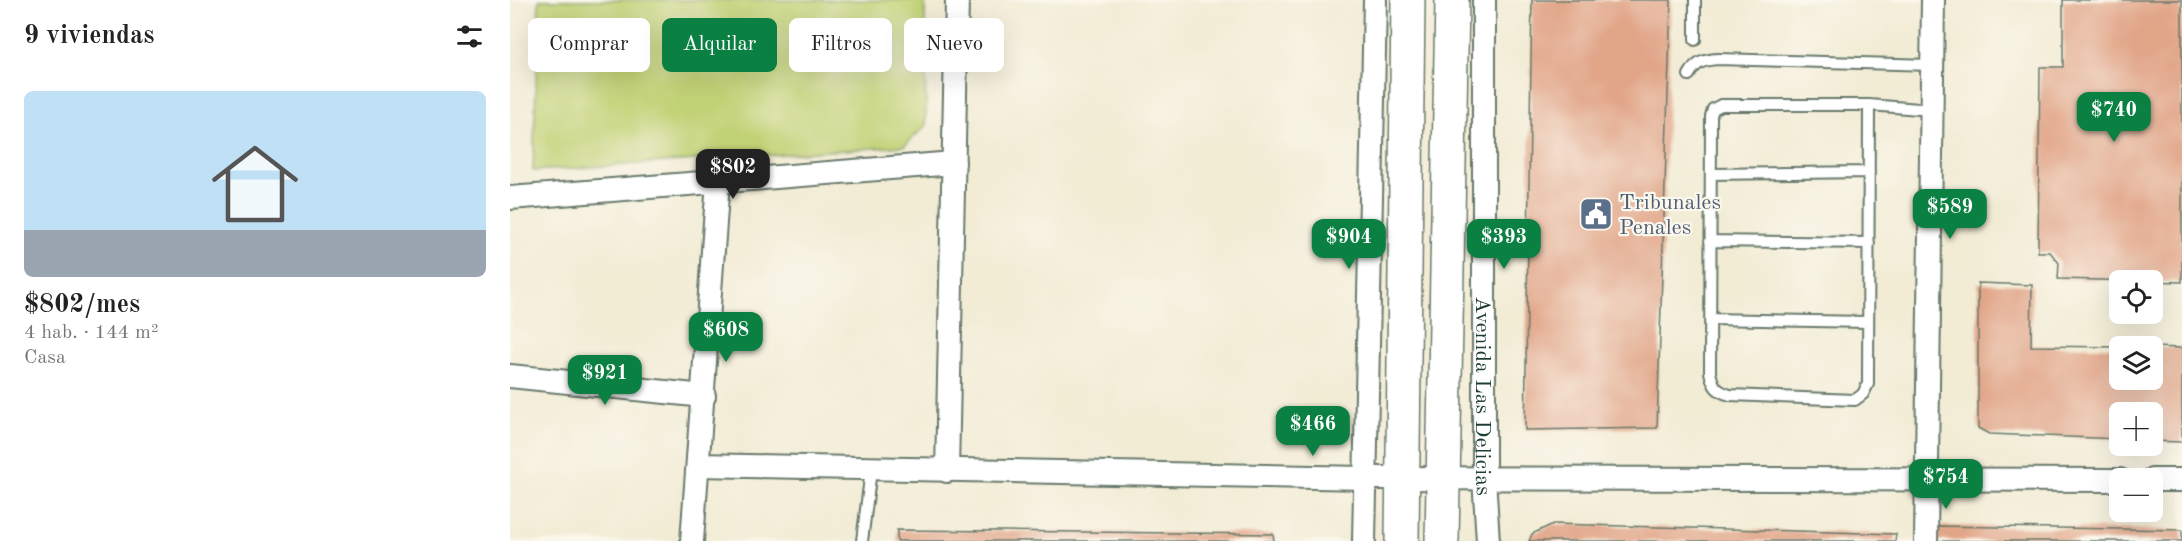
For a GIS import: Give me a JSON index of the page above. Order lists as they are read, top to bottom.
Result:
{
  "streets": {
    "main road": ["Avenida Las Delicias"]
  },
  "places": {
    "public building": ["Tribunales Penales"]
  },
  "page": {
    "heading": "9 viviendas",
    "chip": [
      "Comprar",
      "Alquilar",
      "Filtros",
      "Nuevo"
    ],
    "list": [
      {
        "name": "$802/mes",
        "note": "4 hab. · 144 m² · Casa"
      }
    ],
    "price": [
      "$740",
      "$802",
      "$589",
      "$904",
      "$393",
      "$608",
      "$921",
      "$466",
      "$754"
    ],
    "map_buttons": ["+", "−"]
  }
}
